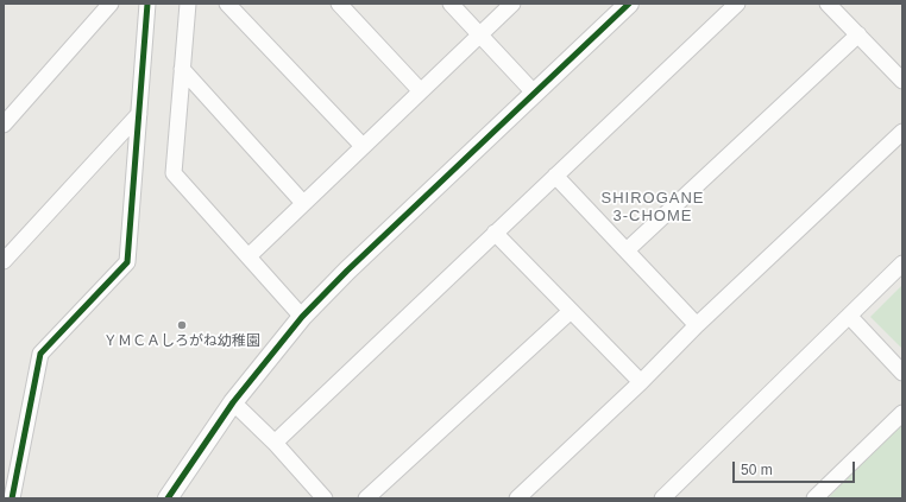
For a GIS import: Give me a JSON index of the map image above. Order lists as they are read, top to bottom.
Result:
{
  "districts": ["SHIROGANE 3-CHOME"],
  "places": ["ＹＭＣＡしろがね幼稚園"],
  "scale_bar": "50 m"
}
